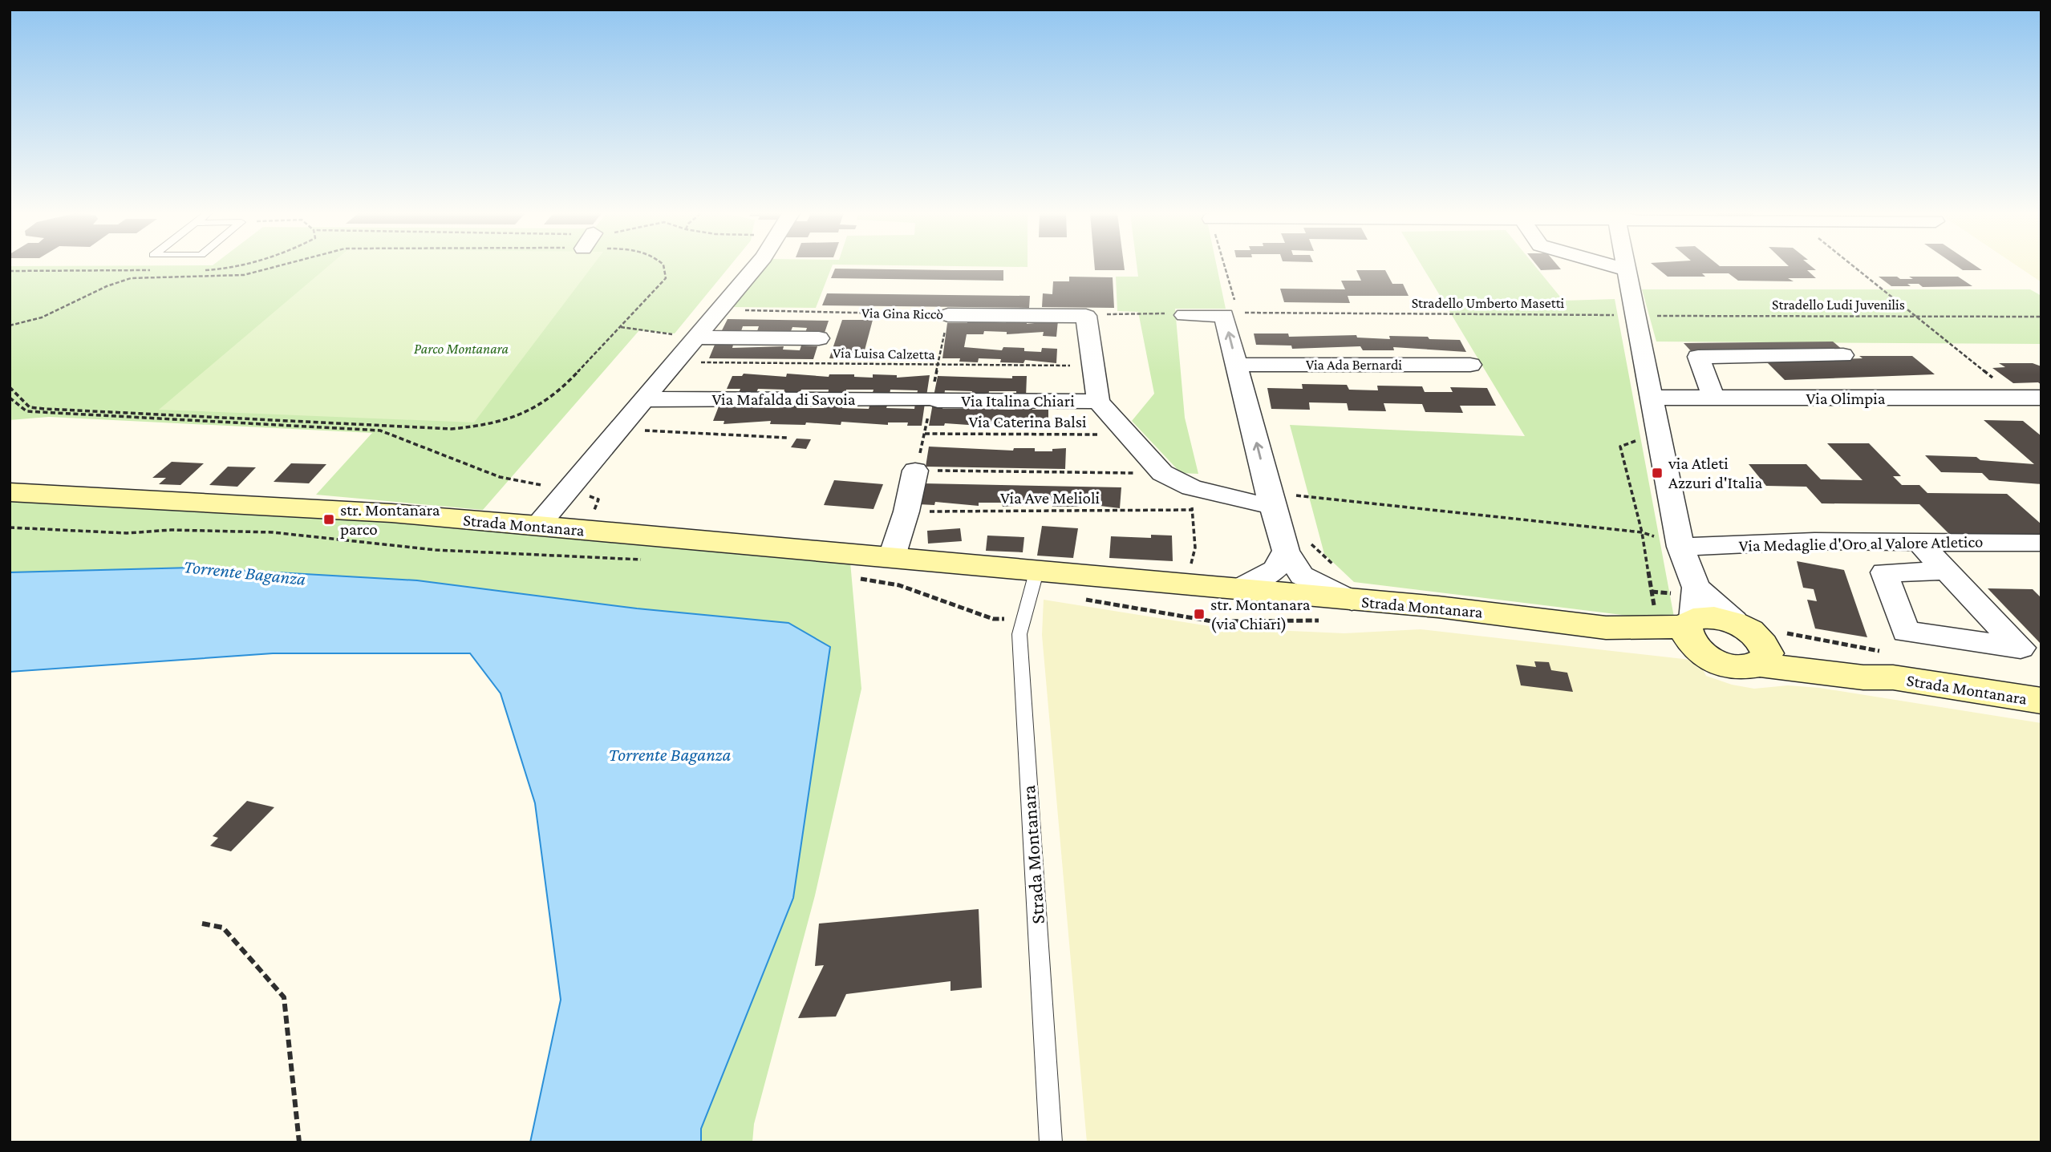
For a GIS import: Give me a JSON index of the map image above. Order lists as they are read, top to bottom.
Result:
{
  "streets": {
    "street": [
      "Via Gina Riccò",
      "Via Ada Bernardi",
      "Via Olimpia",
      "Via Mafalda di Savoia",
      "Via Italina Chiari",
      "Strada Montanara",
      "Via Medaglie d'Oro al Valore Atletico"
    ],
    "path": [
      "Stradello Umberto Masetti",
      "Stradello Ludi Juvenilis",
      "Via Luisa Calzetta",
      "Via Caterina Balsi",
      "Via Ave Melioli"
    ]
  },
  "crossings": [
    ["Stradello Umberto Masetti", "Stradello Ludi Juvenilis"],
    ["Via Gina Riccò", "Via Italina Chiari"],
    ["Via Luisa Calzetta", "Via Italina Chiari"],
    ["Via Mafalda di Savoia", "Via Italina Chiari"],
    ["Via Italina Chiari", "Via Caterina Balsi"]
  ],
  "water": ["Torrente Baganza"],
  "parks": ["Parco Montanara"],
  "places": {
    "transit": ["via Atleti Azzuri d'Italia", "str. Montanara parco", "str. Montanara (via Chiari)"]
  }
}
